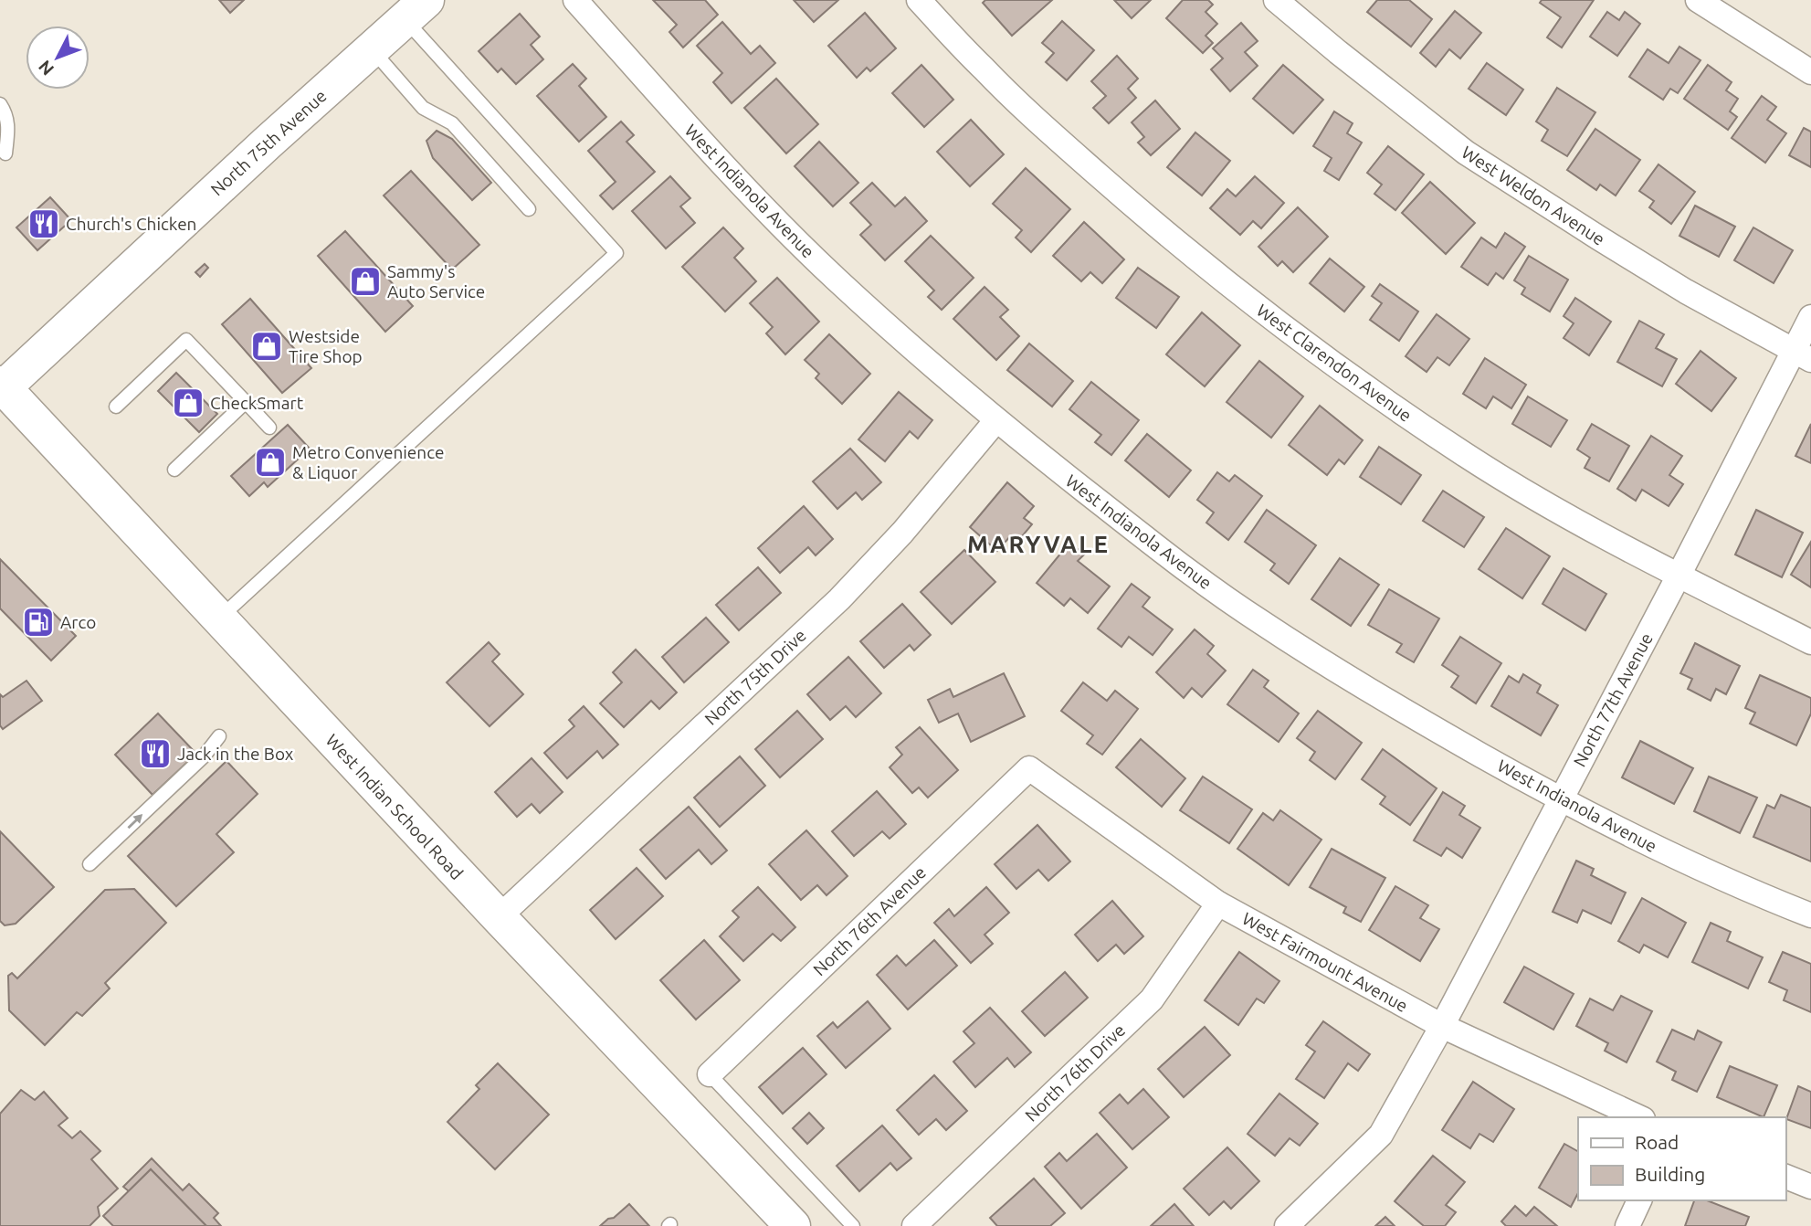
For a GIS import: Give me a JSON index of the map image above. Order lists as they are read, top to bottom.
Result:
{
  "streets": {
    "main road": ["North 75th Avenue", "West Indian School Road"],
    "street": [
      "West Indianola Avenue",
      "West Weldon Avenue",
      "West Clarendon Avenue",
      "North 75th Drive",
      "North 77th Avenue",
      "North 76th Avenue",
      "West Fairmount Avenue",
      "North 76th Drive"
    ]
  },
  "crossings": [
    ["North 75th Avenue", "West Indian School Road"],
    ["West Indianola Avenue", "North 75th Drive"],
    ["West Indianola Avenue", "North 77th Avenue"],
    ["West Weldon Avenue", "North 77th Avenue"],
    ["West Clarendon Avenue", "North 77th Avenue"],
    ["North 75th Drive", "West Indian School Road"],
    ["North 77th Avenue", "West Fairmount Avenue"],
    ["North 76th Avenue", "West Fairmount Avenue"],
    ["West Fairmount Avenue", "North 76th Drive"]
  ],
  "districts": ["MARYVALE"],
  "places": {
    "restaurant": ["Church's Chicken", "Jack in the Box"],
    "shop": [
      "Sammy's Auto Service",
      "Westside Tire Shop",
      "CheckSmart",
      "Metro Convenience & Liquor"
    ],
    "fuel station": ["Arco"]
  },
  "legend": ["Road", "Building"],
  "north": "bottom left"
}
